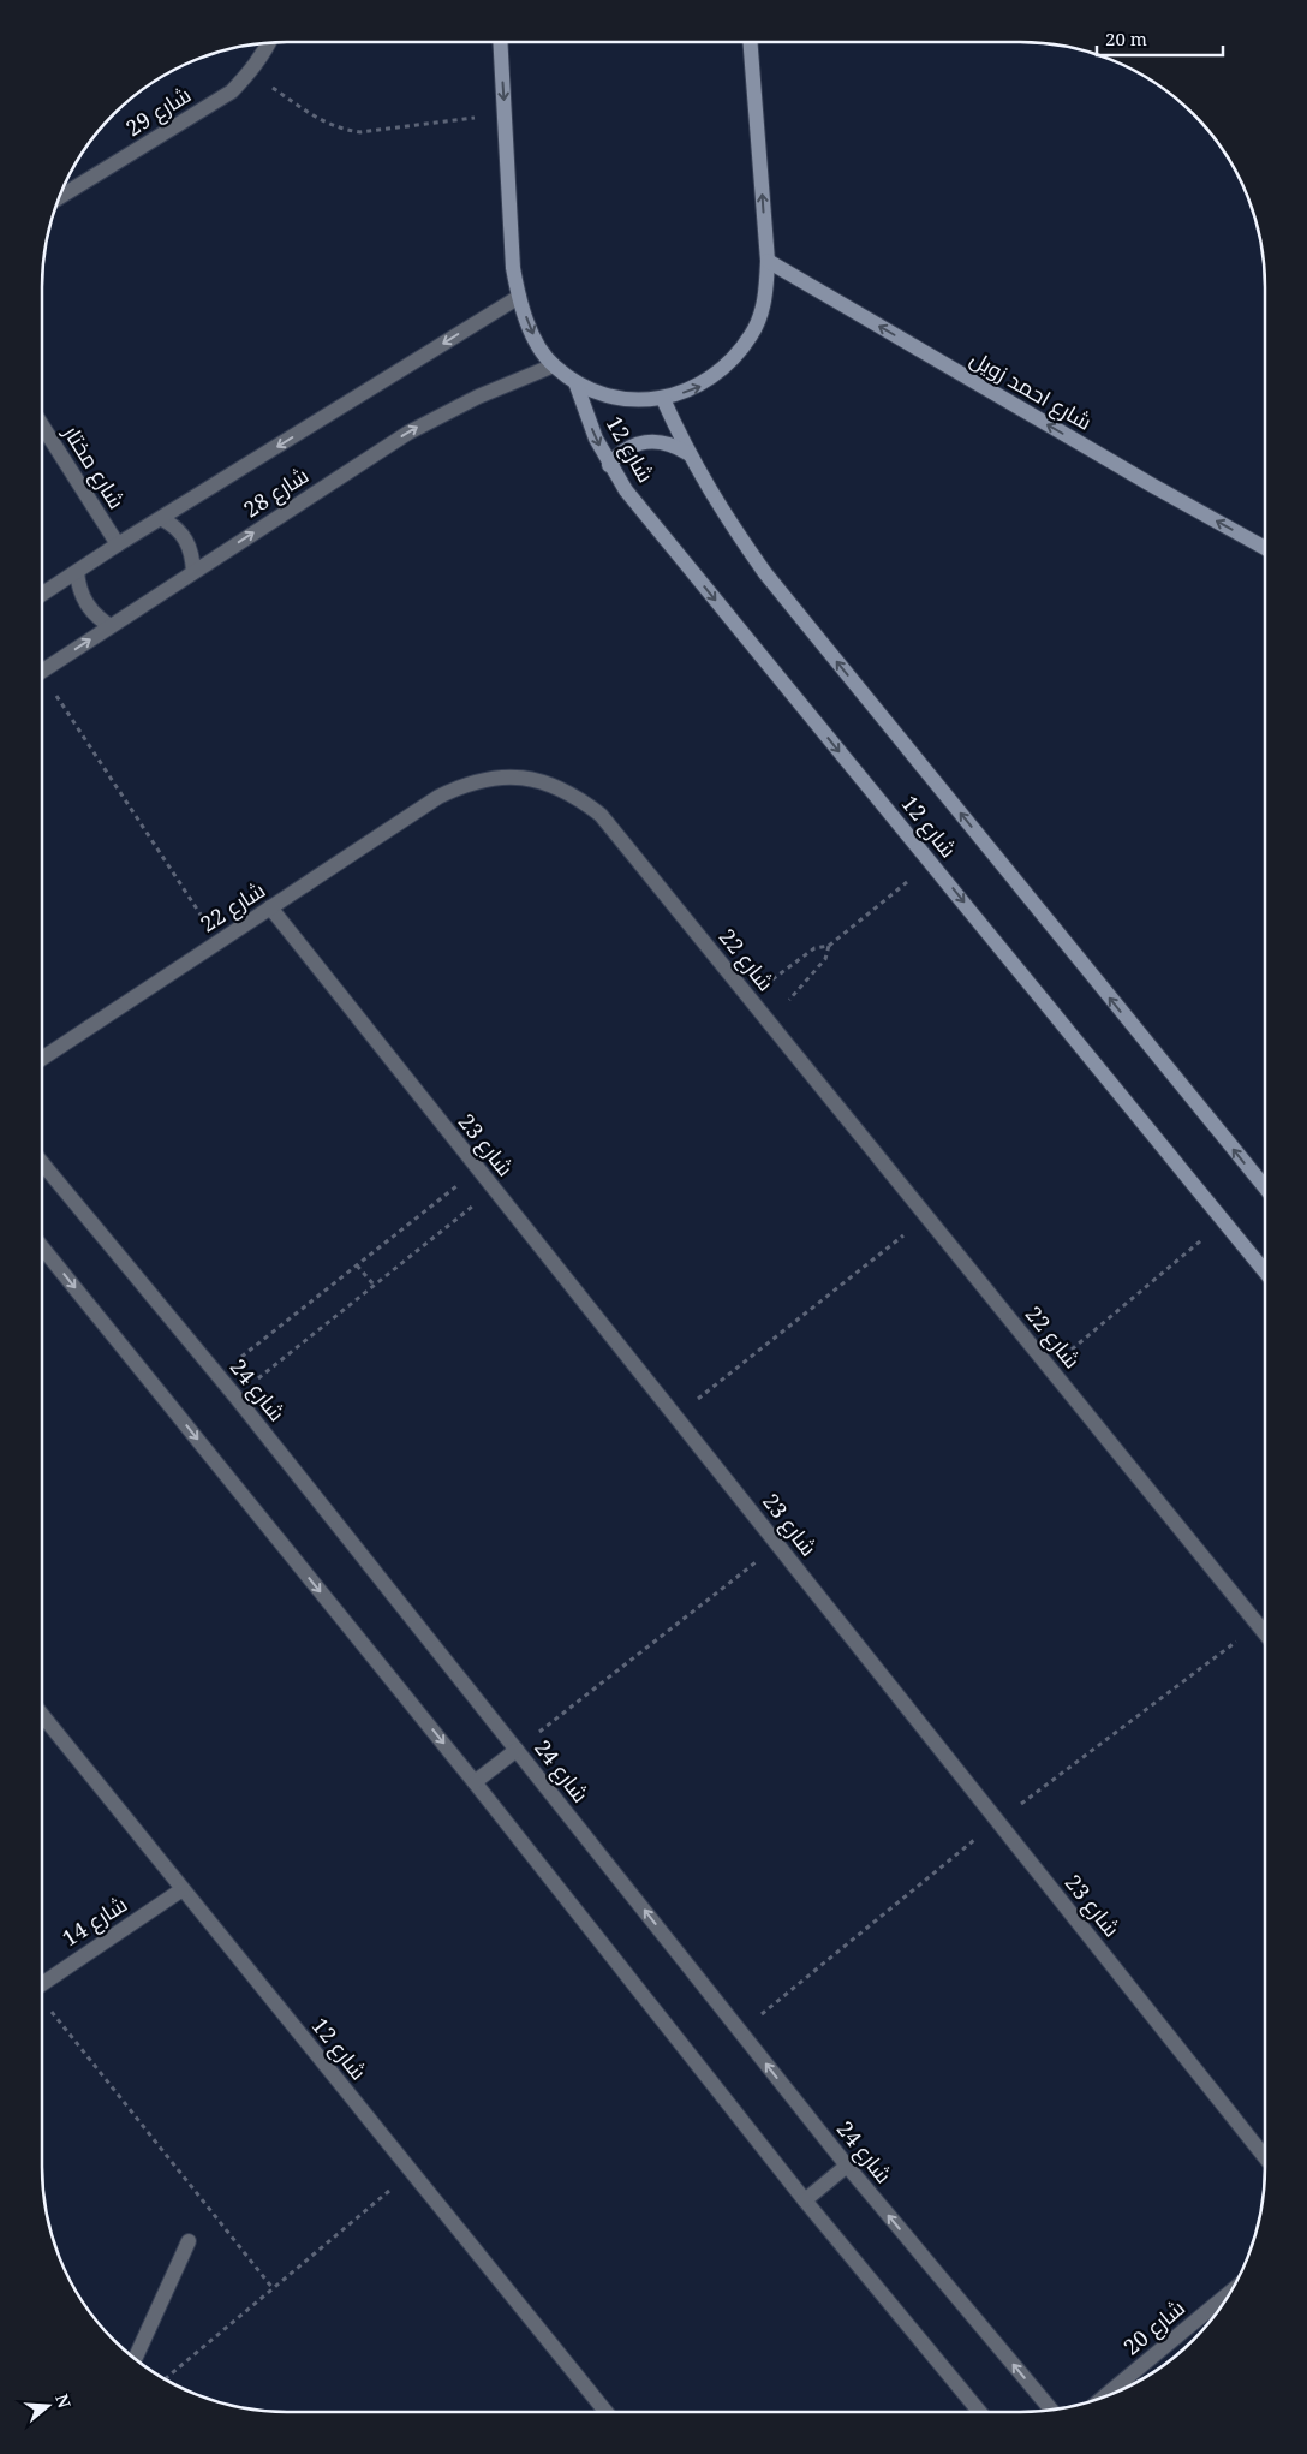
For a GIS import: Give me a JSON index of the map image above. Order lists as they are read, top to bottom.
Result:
{
  "streets": {
    "street": [
      "شارع 29",
      "شارع احمد زويل",
      "شارع 12",
      "شارع مختار",
      "شارع 28",
      "شارع 22",
      "شارع 23",
      "شارع 24",
      "شارع 14",
      "شارع 20"
    ]
  },
  "crossings": [
    ["شارع 12", "شارع 14"],
    ["شارع مختار", "شارع 28"],
    ["شارع 22", "شارع 23"]
  ],
  "one_way": ["شارع احمد زويل"],
  "scale_bar": "20 m",
  "north": "right"
}
